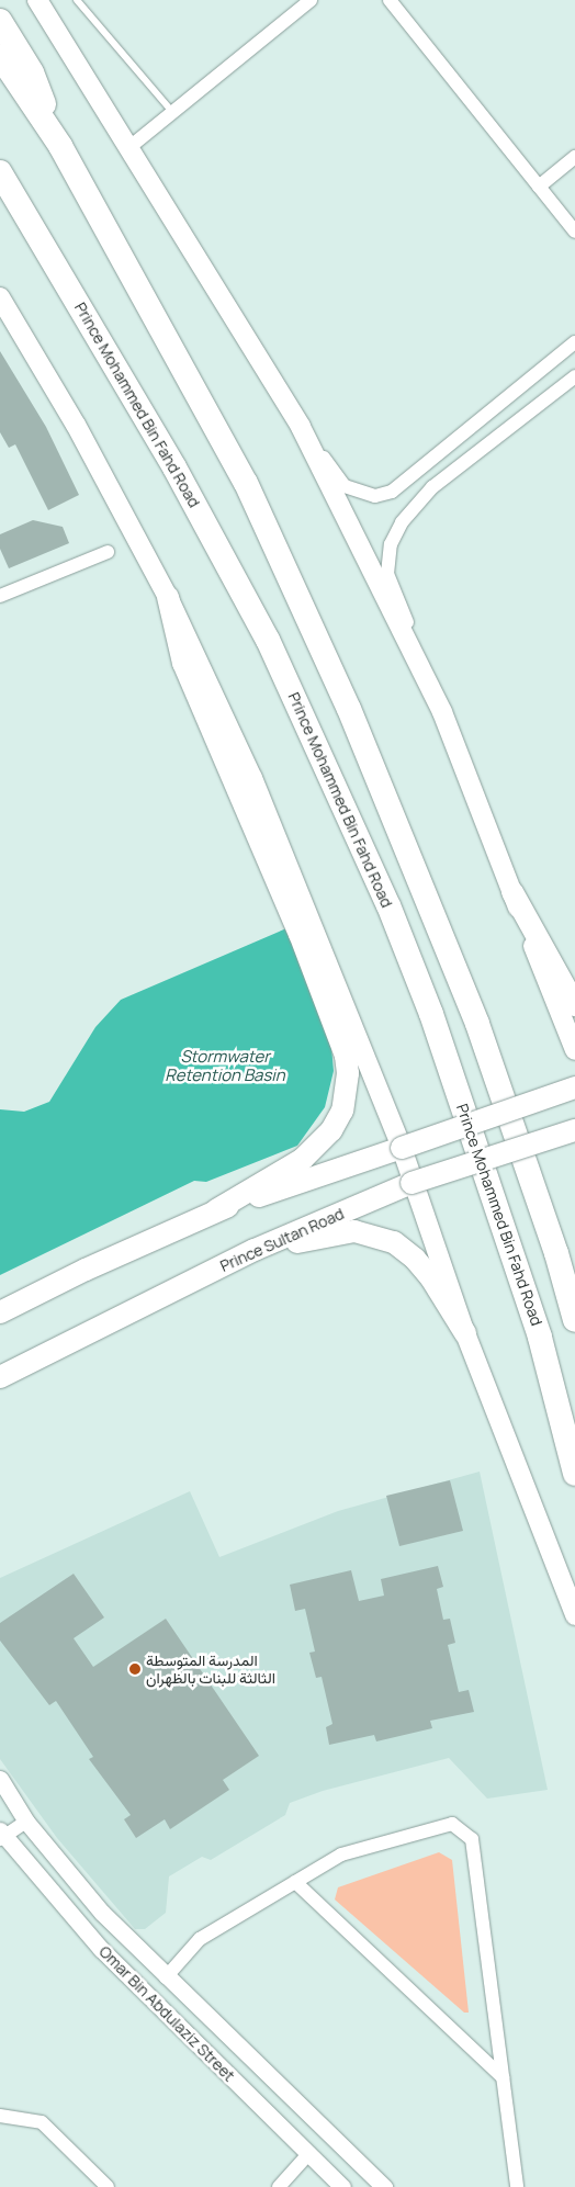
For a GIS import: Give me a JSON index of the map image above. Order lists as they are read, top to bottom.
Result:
{
  "streets": {
    "highway": ["Prince Mohammed Bin Fahd Road"],
    "main road": ["Prince Sultan Road"],
    "street": ["Omar Bin Abdulaziz Street"]
  },
  "water": ["Stormwater Retention Basin"],
  "places": ["المدرسة المتوسطة الثالثة للبنات بالظهران"]
}
